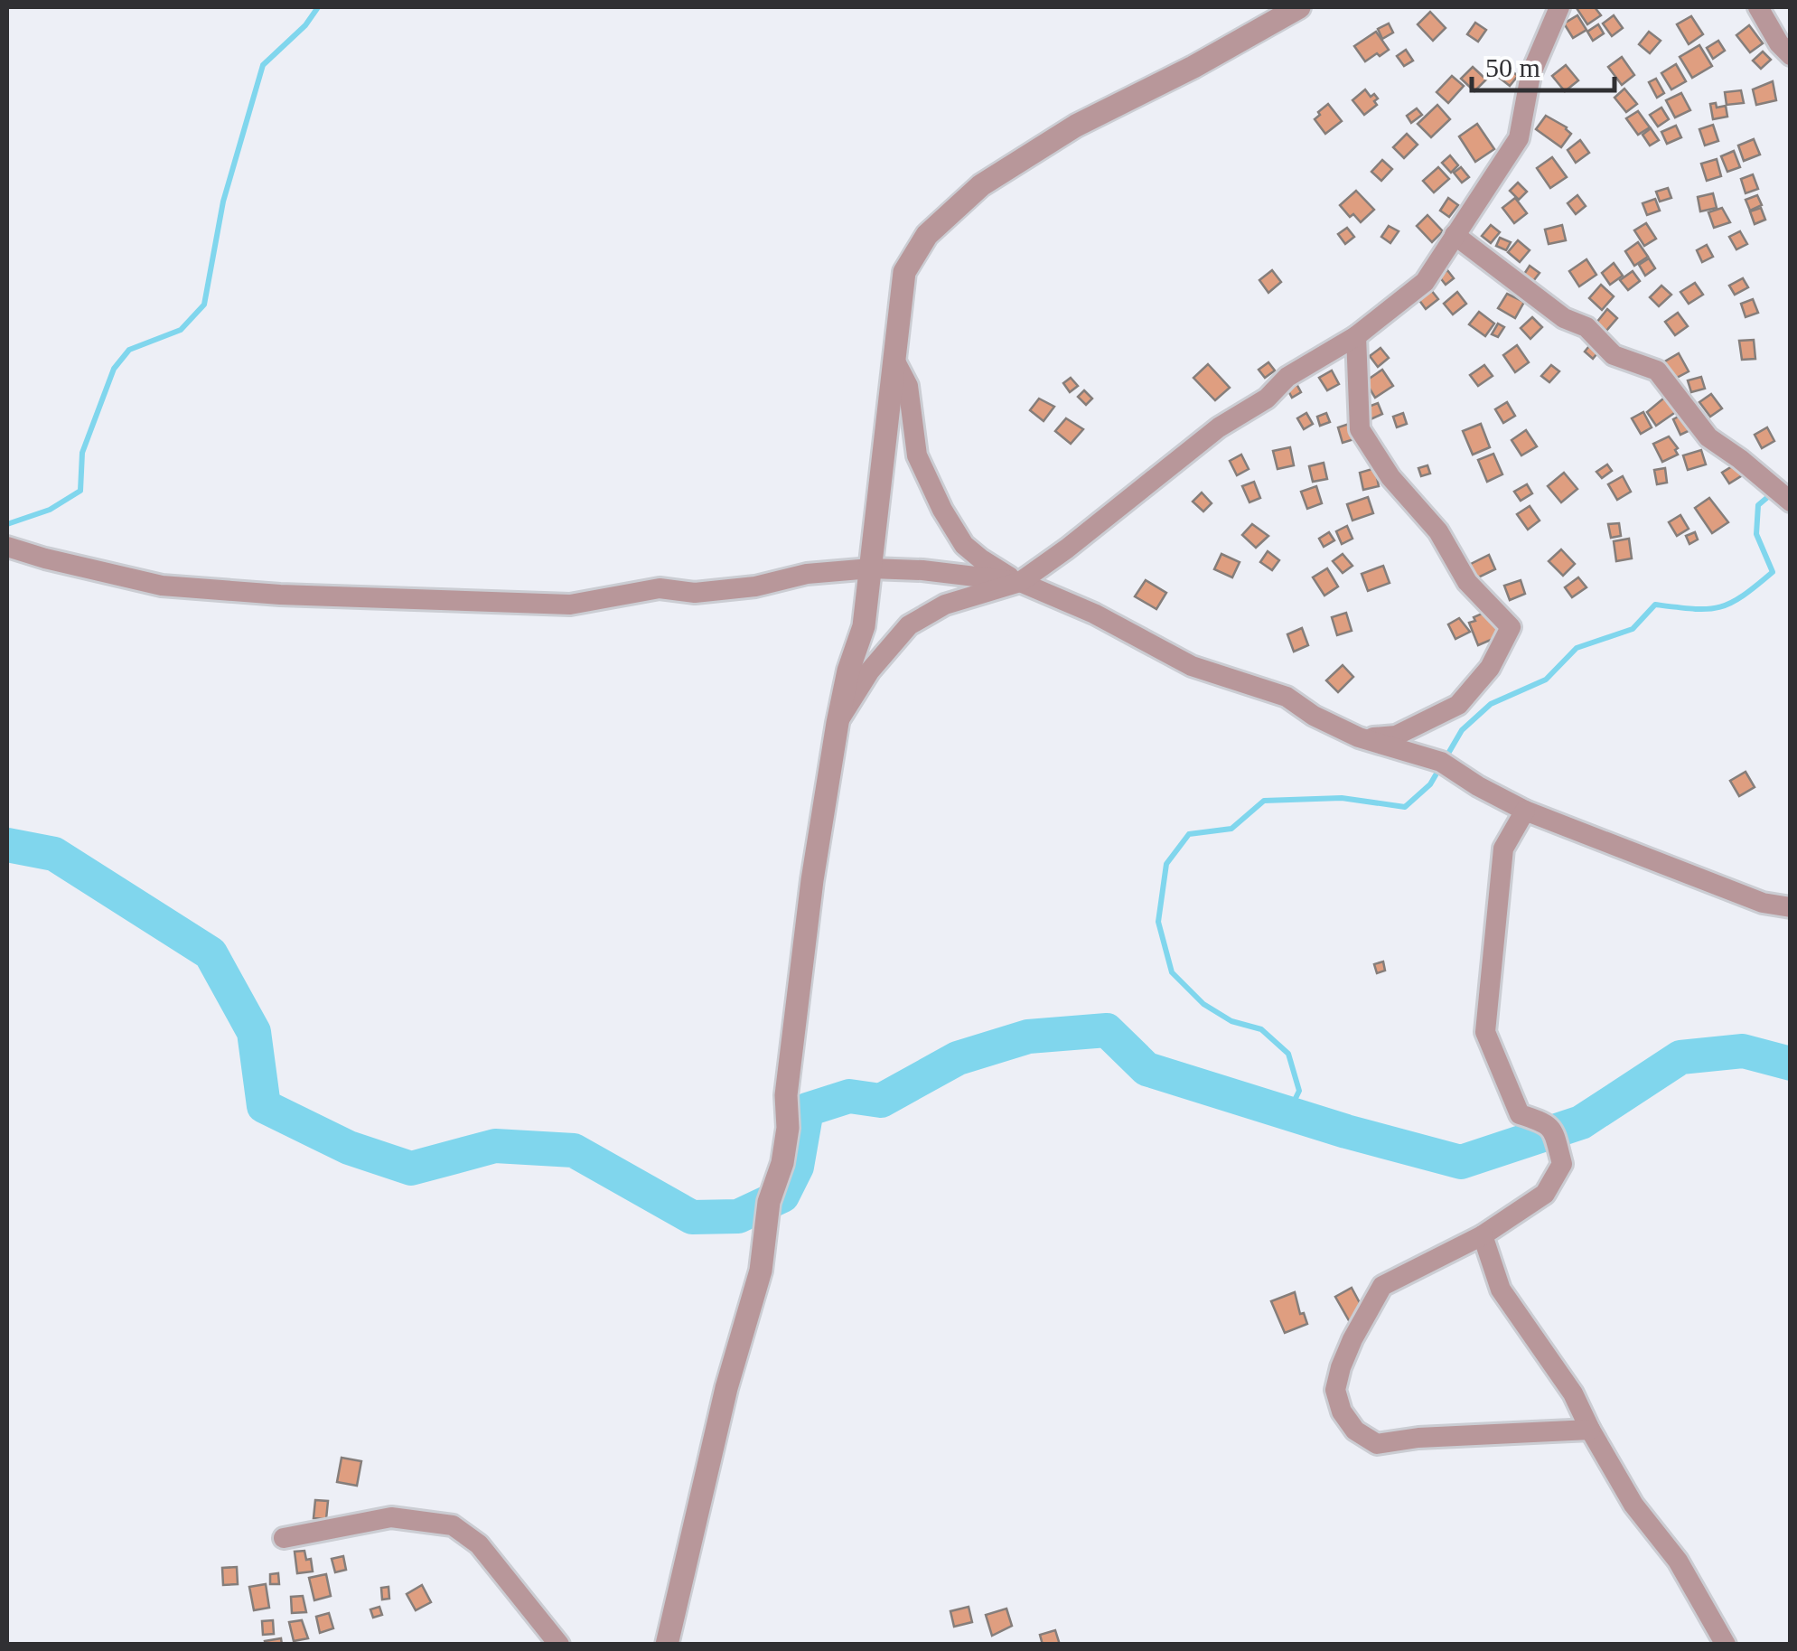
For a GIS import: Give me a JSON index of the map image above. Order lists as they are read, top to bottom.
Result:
{
  "scale_bar": "50 m"
}
